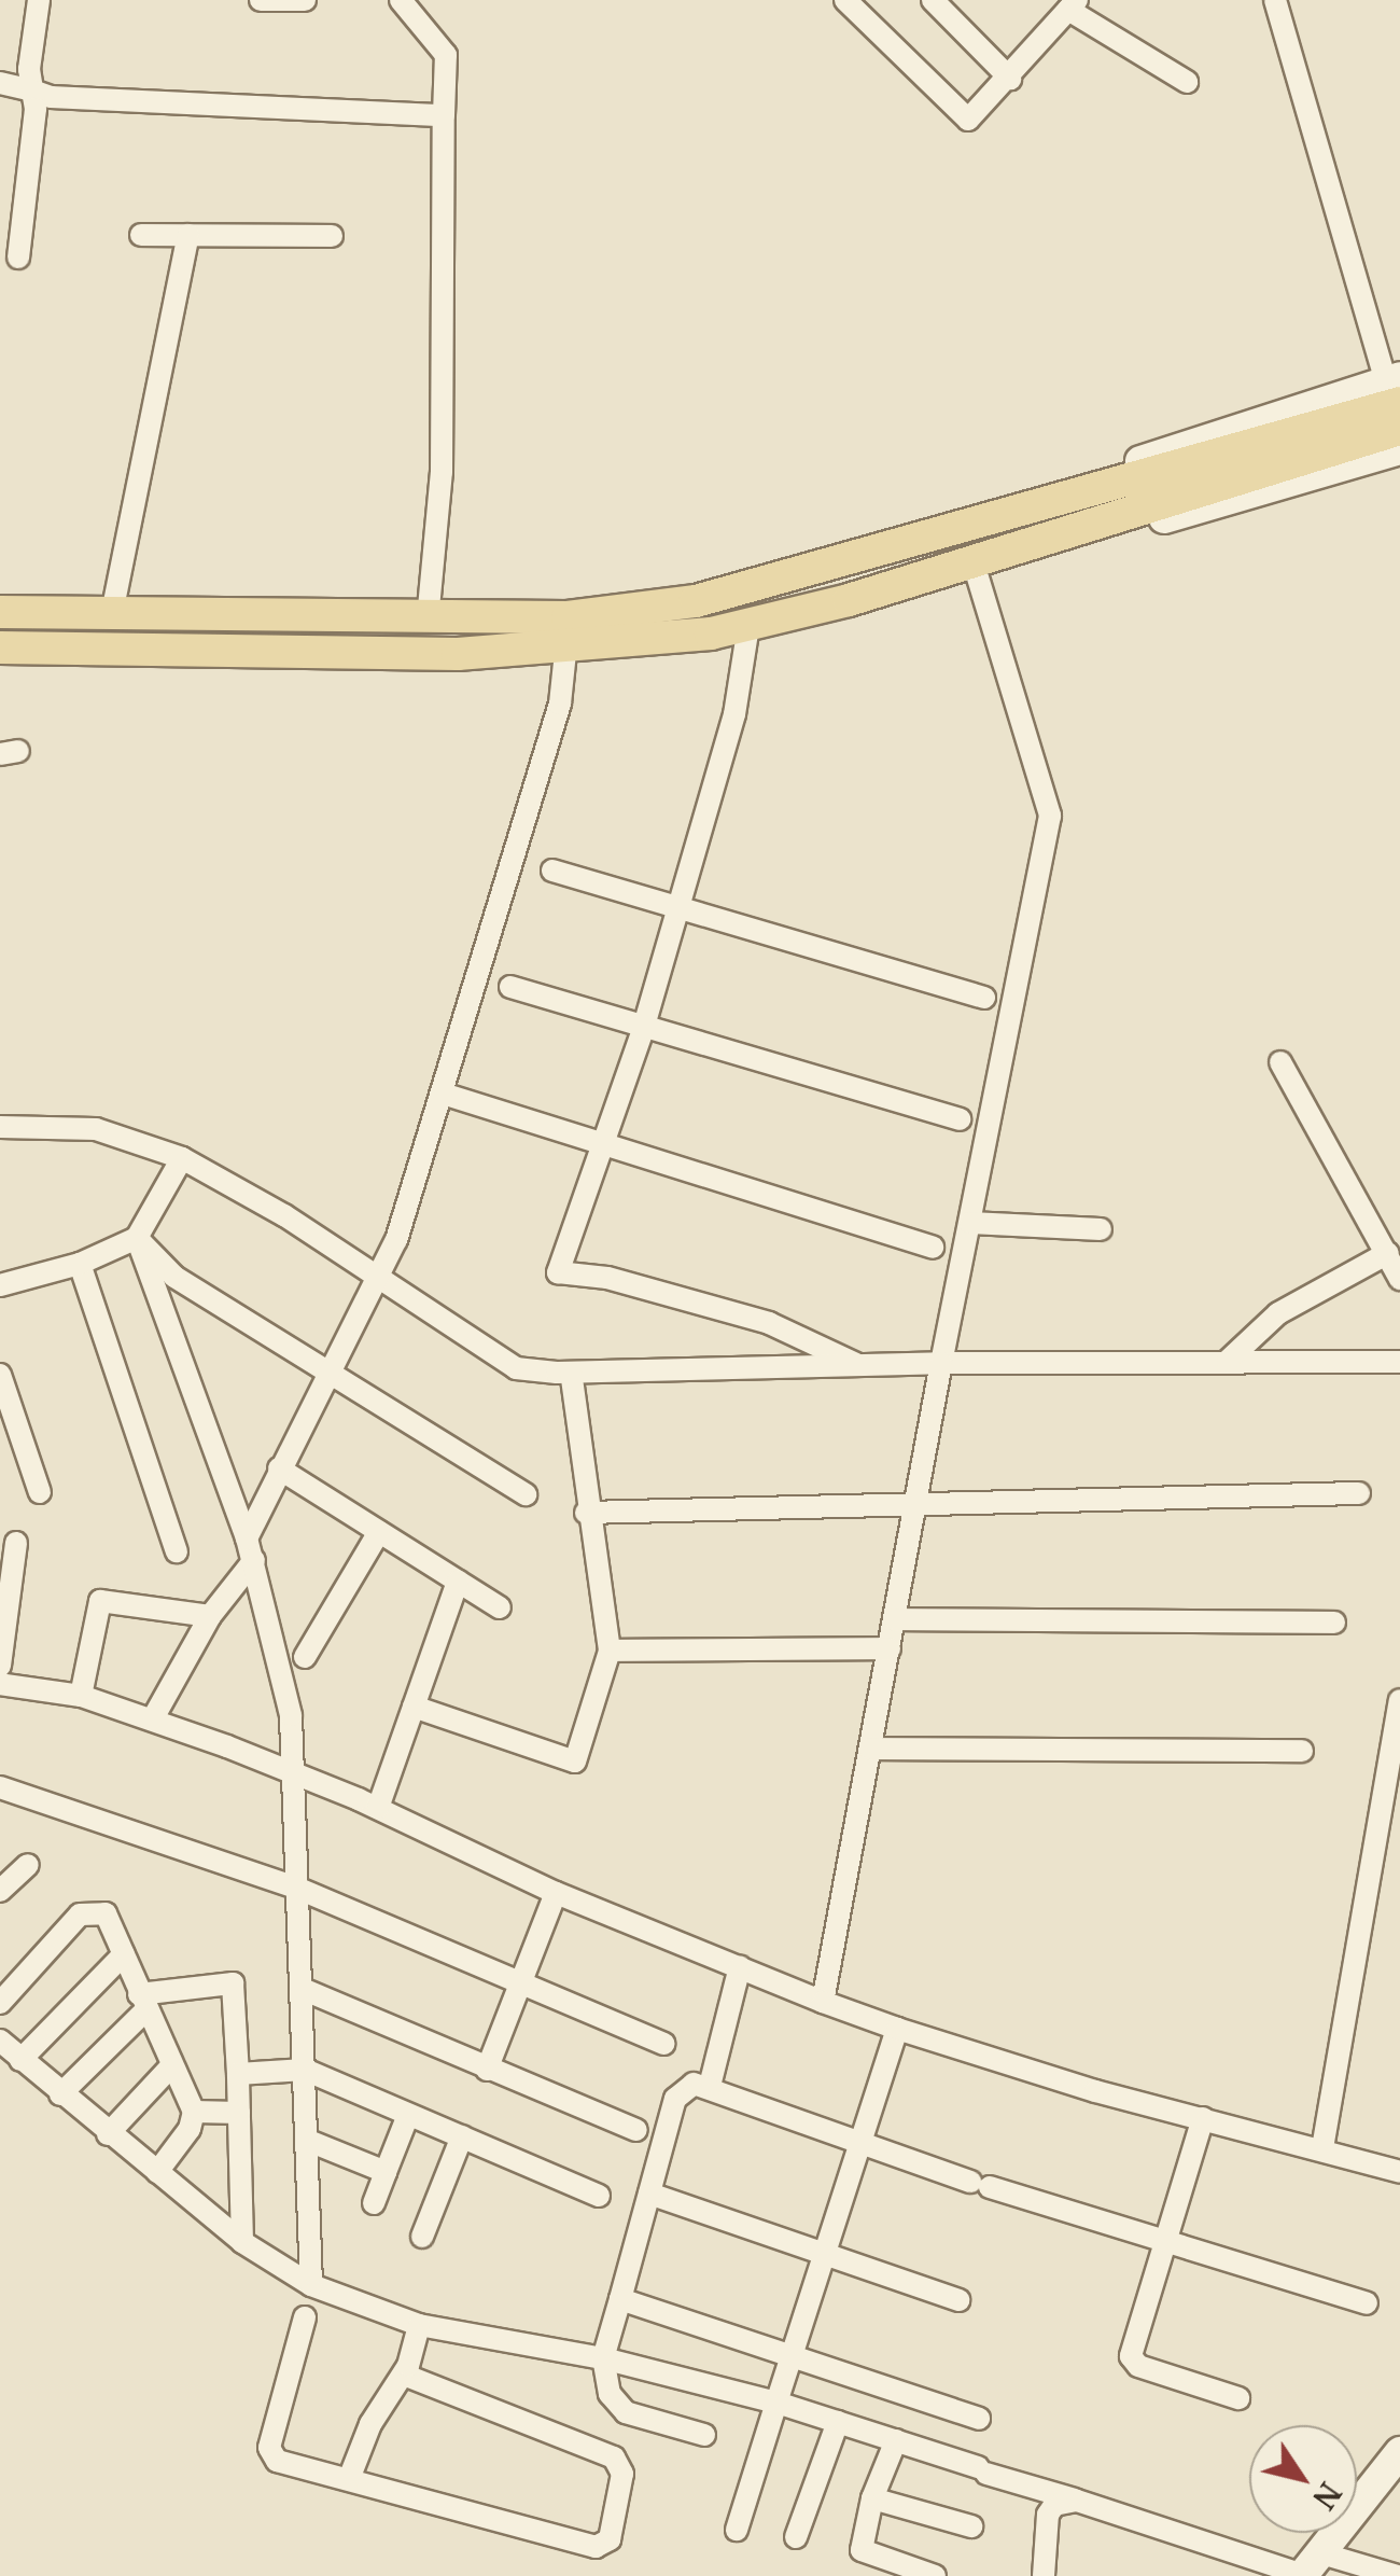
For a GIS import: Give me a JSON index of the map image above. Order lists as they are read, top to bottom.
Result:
{
  "north": "bottom right"
}
